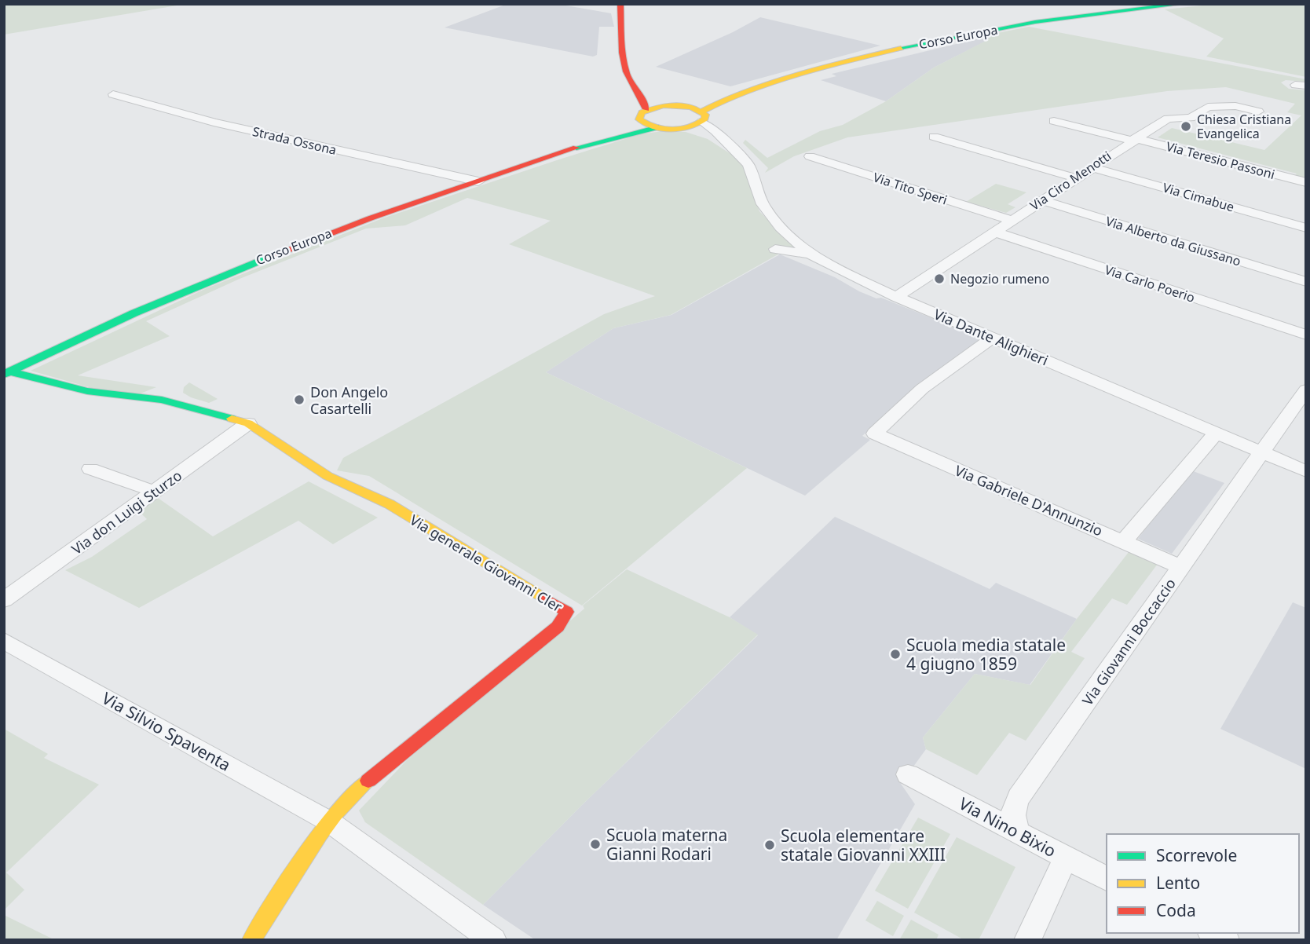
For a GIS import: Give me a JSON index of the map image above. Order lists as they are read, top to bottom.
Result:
{
  "streets": {
    "main road": ["Corso Europa", "Via generale Giovanni Cler"],
    "street": [
      "Strada Ossona",
      "Via Teresio Passoni",
      "Via Ciro Menotti",
      "Via Tito Speri",
      "Via Cimabue",
      "Via Alberto da Giussano",
      "Via Carlo Poerio",
      "Via Dante Alighieri",
      "Via Gabriele D'Annunzio",
      "Via don Luigi Sturzo",
      "Via Giovanni Boccaccio",
      "Via Silvio Spaventa",
      "Via Nino Bixio"
    ]
  },
  "crossings": [
    ["Corso Europa", "Strada Ossona"],
    ["Corso Europa", "Via Dante Alighieri"],
    ["Corso Europa", "Via generale Giovanni Cler"],
    ["Via Teresio Passoni", "Via Ciro Menotti"],
    ["Via Ciro Menotti", "Via Tito Speri"],
    ["Via Ciro Menotti", "Via Cimabue"],
    ["Via Ciro Menotti", "Via Alberto da Giussano"],
    ["Via Ciro Menotti", "Via Carlo Poerio"],
    ["Via Ciro Menotti", "Via Dante Alighieri"],
    ["Via Dante Alighieri", "Via Gabriele D'Annunzio"],
    ["Via Dante Alighieri", "Via Giovanni Boccaccio"],
    ["Via Gabriele D'Annunzio", "Via Giovanni Boccaccio"],
    ["Via don Luigi Sturzo", "Via generale Giovanni Cler"],
    ["Via generale Giovanni Cler", "Via Silvio Spaventa"],
    ["Via Giovanni Boccaccio", "Via Nino Bixio"]
  ],
  "places": [
    "Chiesa Cristiana Evangelica",
    "Negozio rumeno",
    "Don Angelo Casartelli",
    "Scuola media statale 4 giugno 1859",
    "Scuola materna Gianni Rodari",
    "Scuola elementare statale Giovanni XXIII"
  ],
  "legend": ["Scorrevole", "Lento", "Coda"]
}
